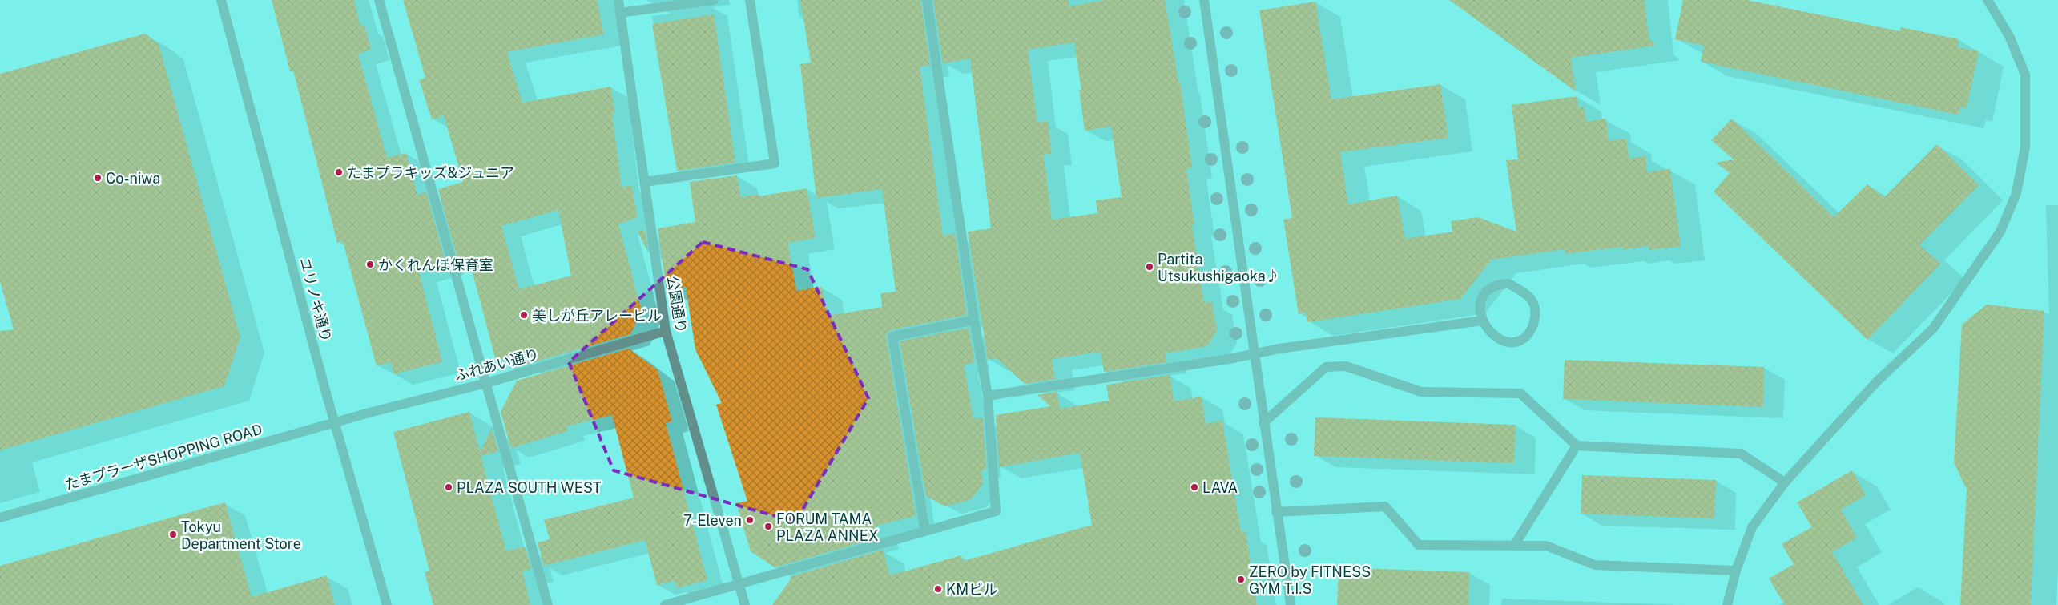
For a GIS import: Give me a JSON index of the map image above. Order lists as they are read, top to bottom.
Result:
{
  "streets": {
    "street": [
      "ユリノキ通り",
      "公園通り",
      "ふれあい通り",
      "たまプラーザSHOPPING ROAD"
    ]
  },
  "crossings": [
    ["ユリノキ通り", "ふれあい通り"],
    ["ユリノキ通り", "たまプラーザSHOPPING ROAD"],
    ["公園通り", "ふれあい通り"],
    ["ふれあい通り", "たまプラーザSHOPPING ROAD"]
  ],
  "places": [
    "たまプラキッズ&ジュニア",
    "Co-niwa",
    "かくれんぼ保育室",
    "Partita Utsukushigaoka♪",
    "美しが丘アレービル",
    "PLAZA SOUTH WEST",
    "LAVA",
    "7-Eleven",
    "FORUM TAMA PLAZA ANNEX",
    "Tokyu Department Store",
    "ZERO by FITNESS GYM T.I.S",
    "KMビル"
  ]
}
